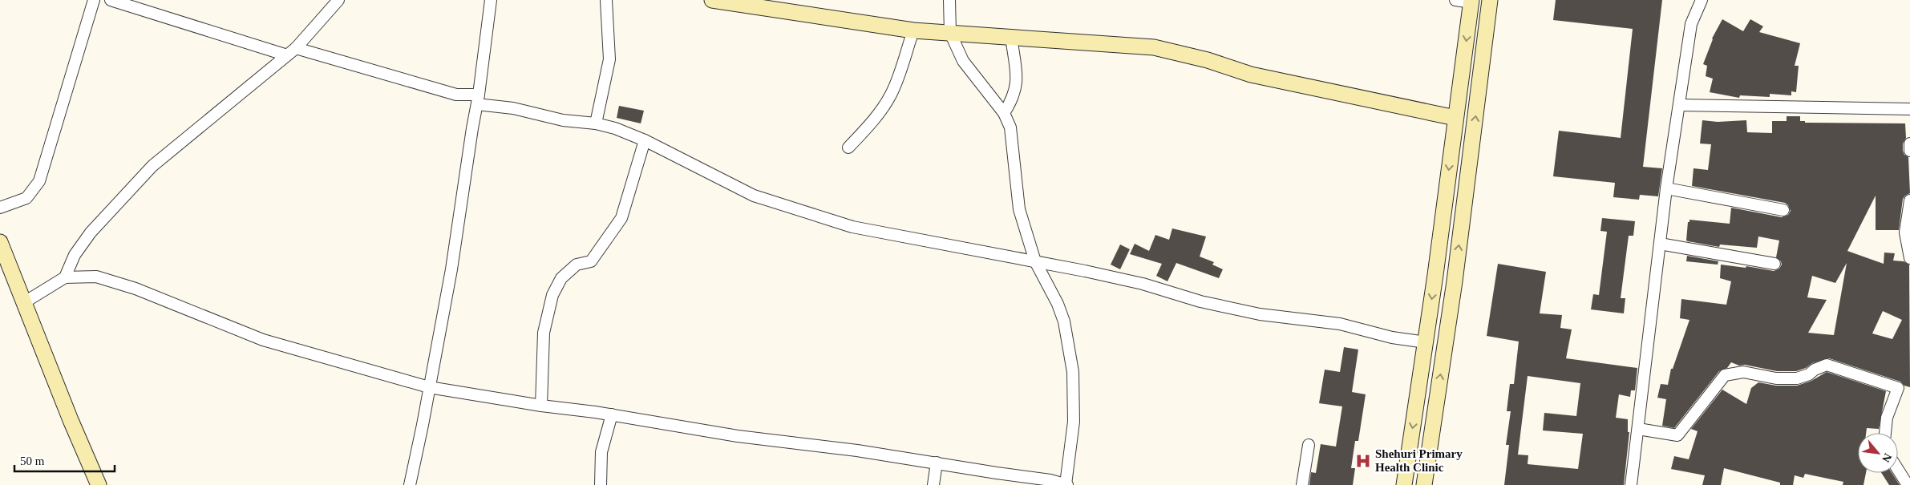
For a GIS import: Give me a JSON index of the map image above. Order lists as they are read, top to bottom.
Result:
{
  "places": {
    "hospital": ["Shehuri Primary Health Clinic"]
  },
  "scale_bar": "50 m",
  "north": "bottom right"
}
